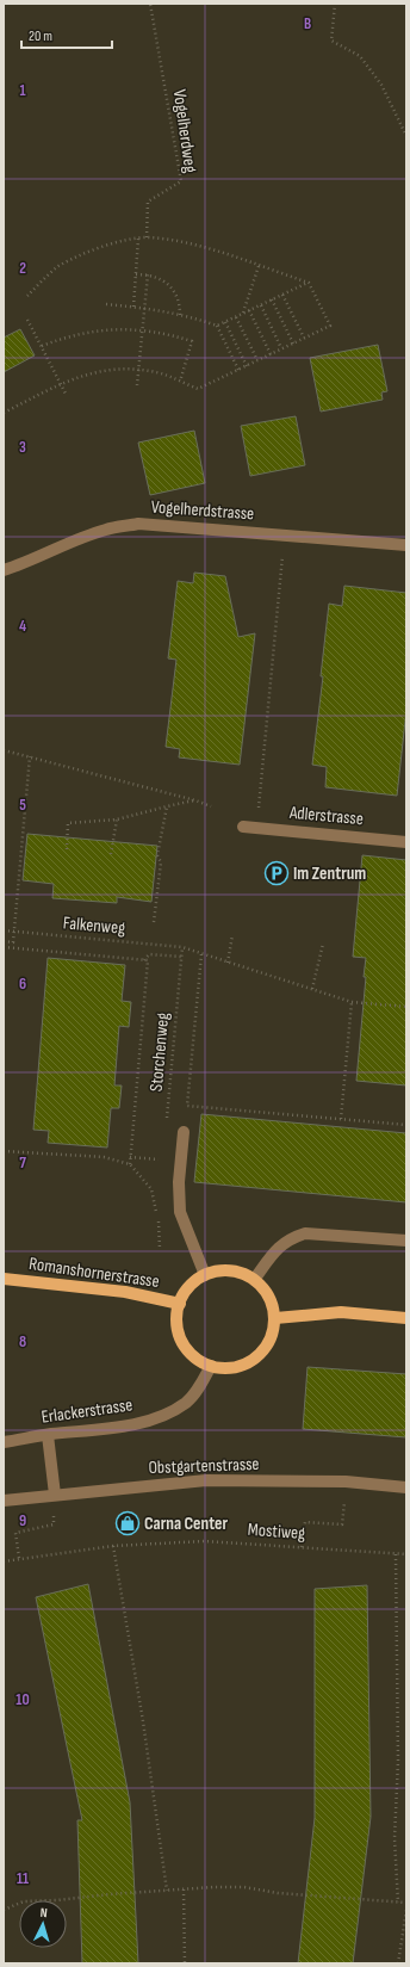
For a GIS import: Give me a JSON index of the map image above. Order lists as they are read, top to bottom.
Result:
{
  "streets": {
    "main road": ["Romanshornerstrasse"],
    "street": [
      "Vogelherdstrasse",
      "Adlerstrasse",
      "Erlackerstrasse",
      "Obstgartenstrasse"
    ],
    "path": [
      "Vogelherdweg",
      "Falkenweg",
      "Storchenweg",
      "Mostiweg"
    ]
  },
  "crossings": [
    ["Falkenweg", "Storchenweg"],
    ["Romanshornerstrasse", "Erlackerstrasse"]
  ],
  "places": {
    "parking": ["Im Zentrum"],
    "shop": ["Carna Center"]
  },
  "scale_bar": "20 m",
  "north": "top",
  "grid": {
    "columns": ["B"],
    "rows": [
      "1",
      "2",
      "3",
      "4",
      "5",
      "6",
      "7",
      "8",
      "9",
      "10",
      "11"
    ]
  }
}
